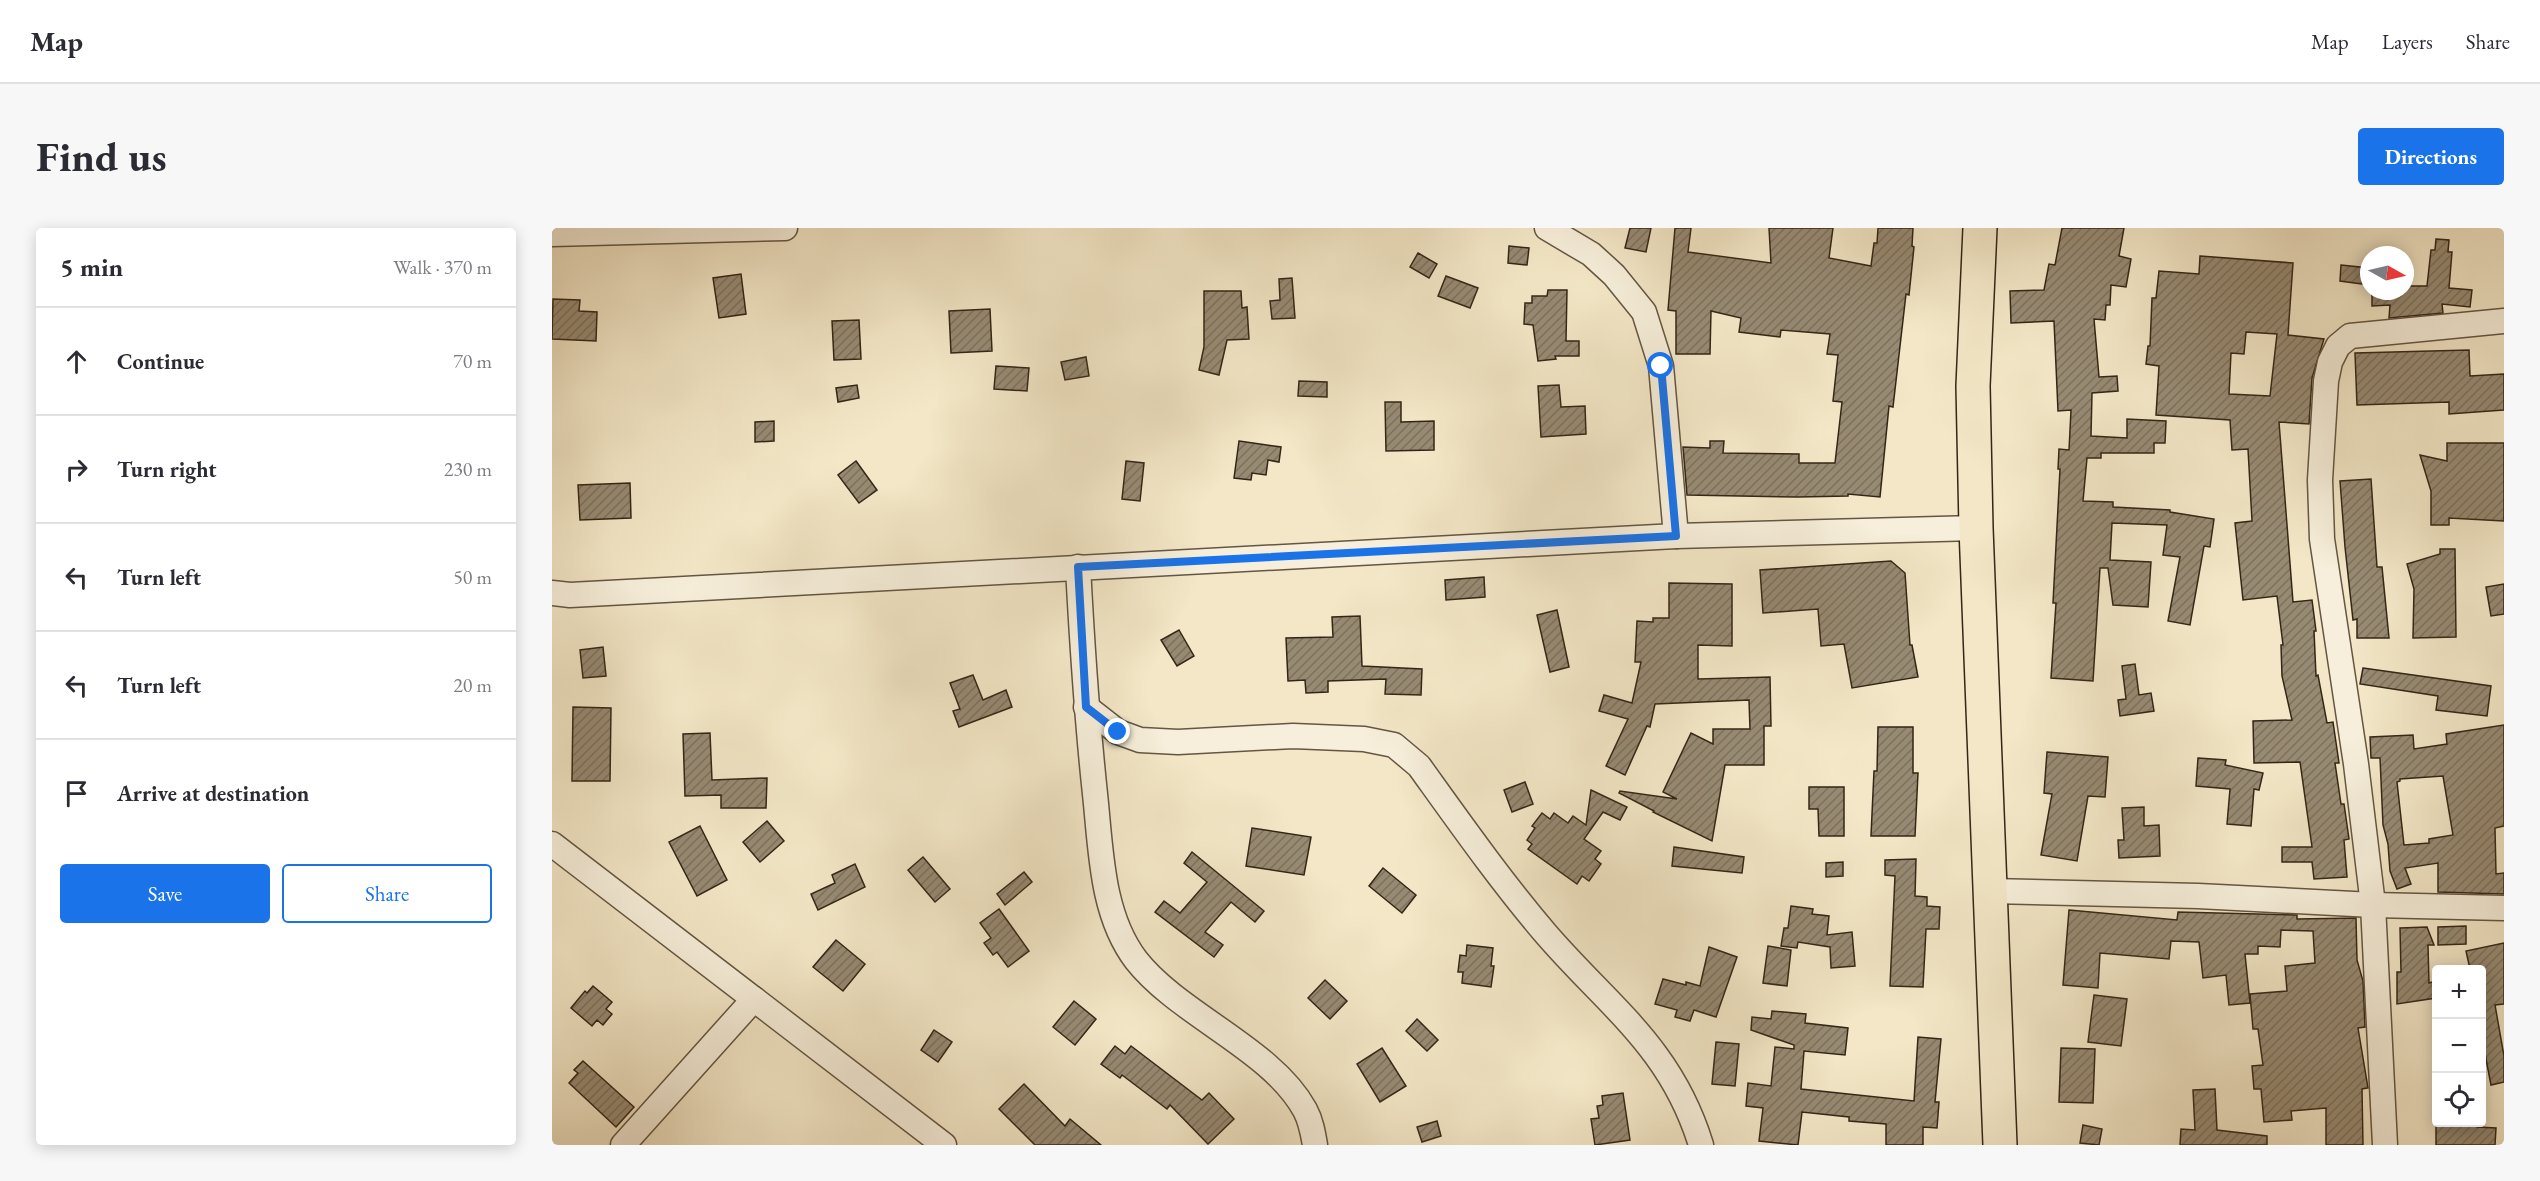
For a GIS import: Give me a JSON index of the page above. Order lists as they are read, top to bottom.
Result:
{
  "north": "right",
  "page": {
    "header": "Map",
    "nav": ["Map", "Layers", "Share"],
    "buttons": [
      "Directions",
      ["Save", "Share"]
    ],
    "title": "Find us",
    "heading": ["5 min", "Walk · 370 m"],
    "list": [
      ["Continue", "70 m"],
      ["Turn right", "230 m"],
      ["Turn left", "50 m"],
      ["Turn left", "20 m"],
      "Arrive at destination"
    ],
    "map_buttons": ["+", "−"]
  }
}
